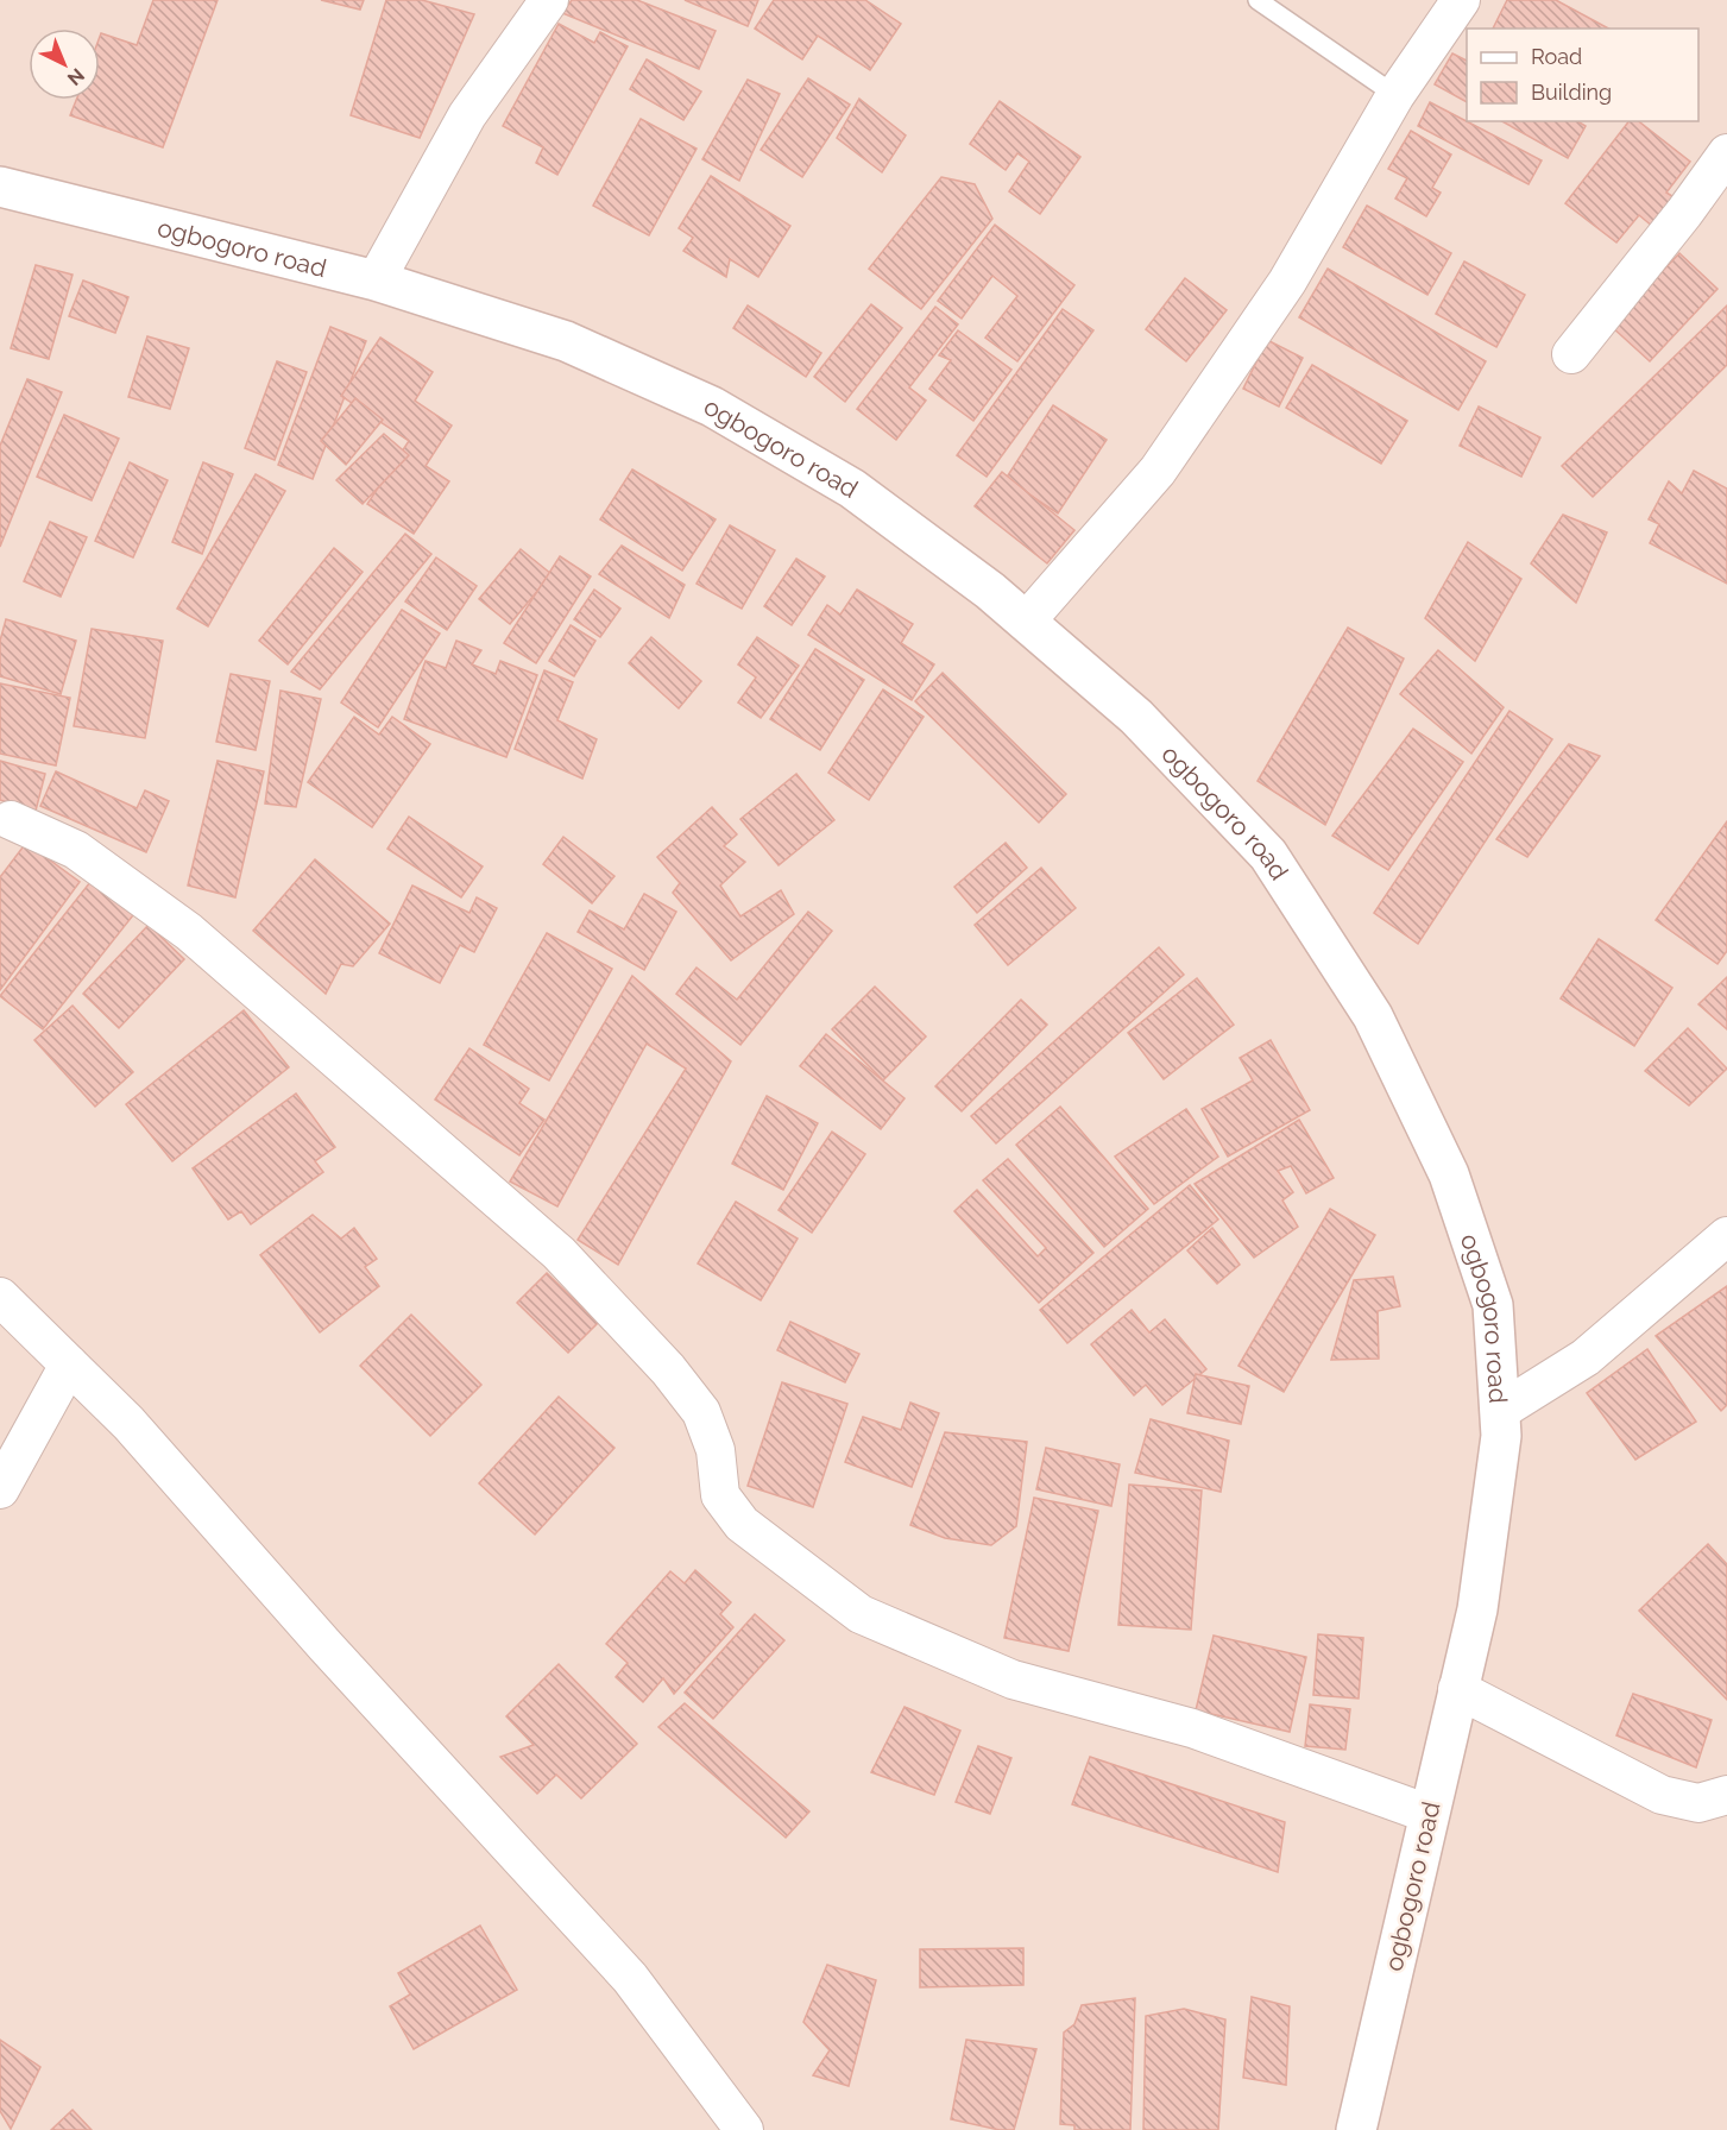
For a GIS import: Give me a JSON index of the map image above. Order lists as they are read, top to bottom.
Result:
{
  "streets": {
    "street": ["ogbogoro road"]
  },
  "legend": ["Road", "Building"],
  "north": "bottom right"
}
